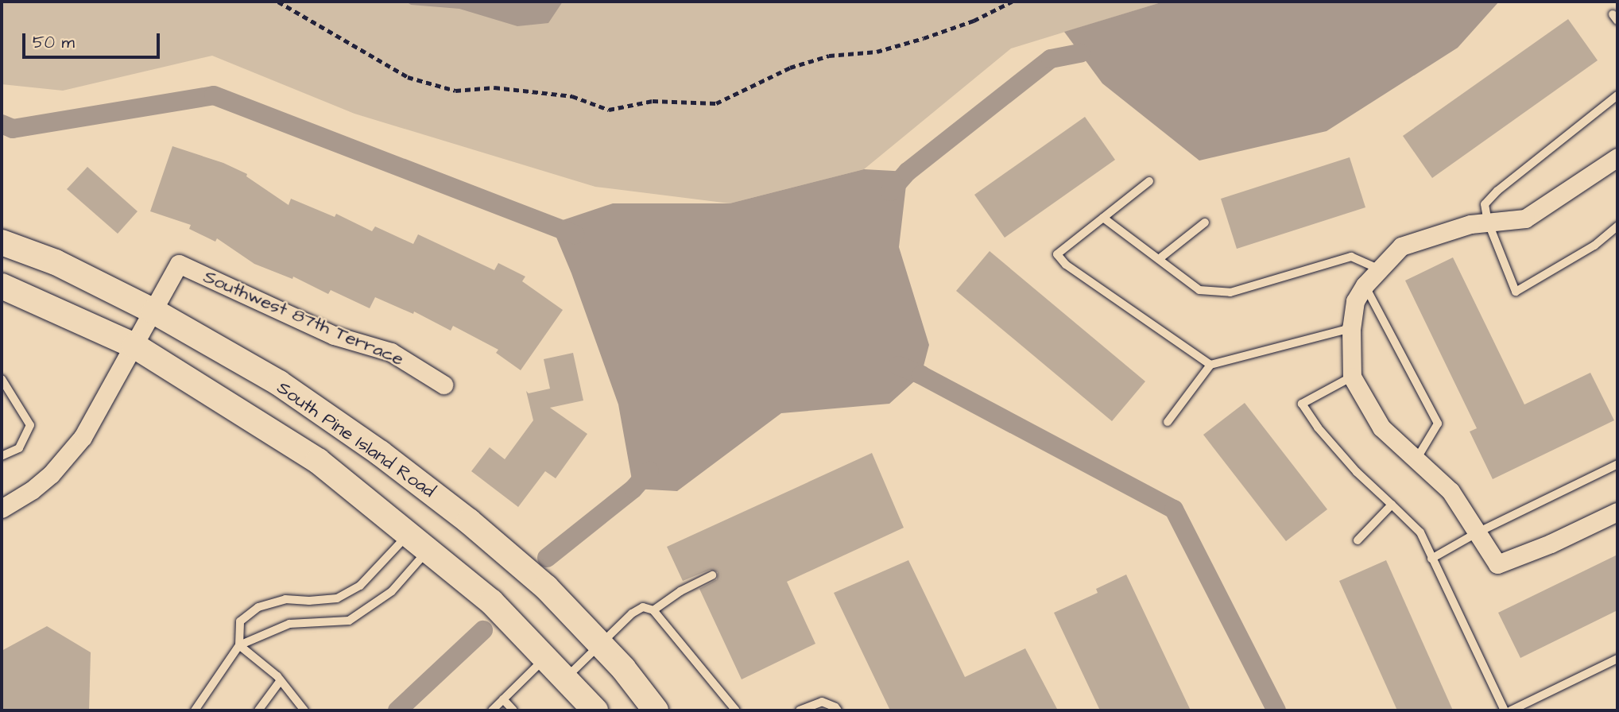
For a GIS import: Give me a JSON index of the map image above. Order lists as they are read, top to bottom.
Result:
{
  "streets": {
    "main road": ["South Pine Island Road"],
    "street": ["Southwest 87th Terrace"]
  },
  "crossings": [
    ["Southwest 87th Terrace", "South Pine Island Road"]
  ],
  "scale_bar": "50 m"
}
